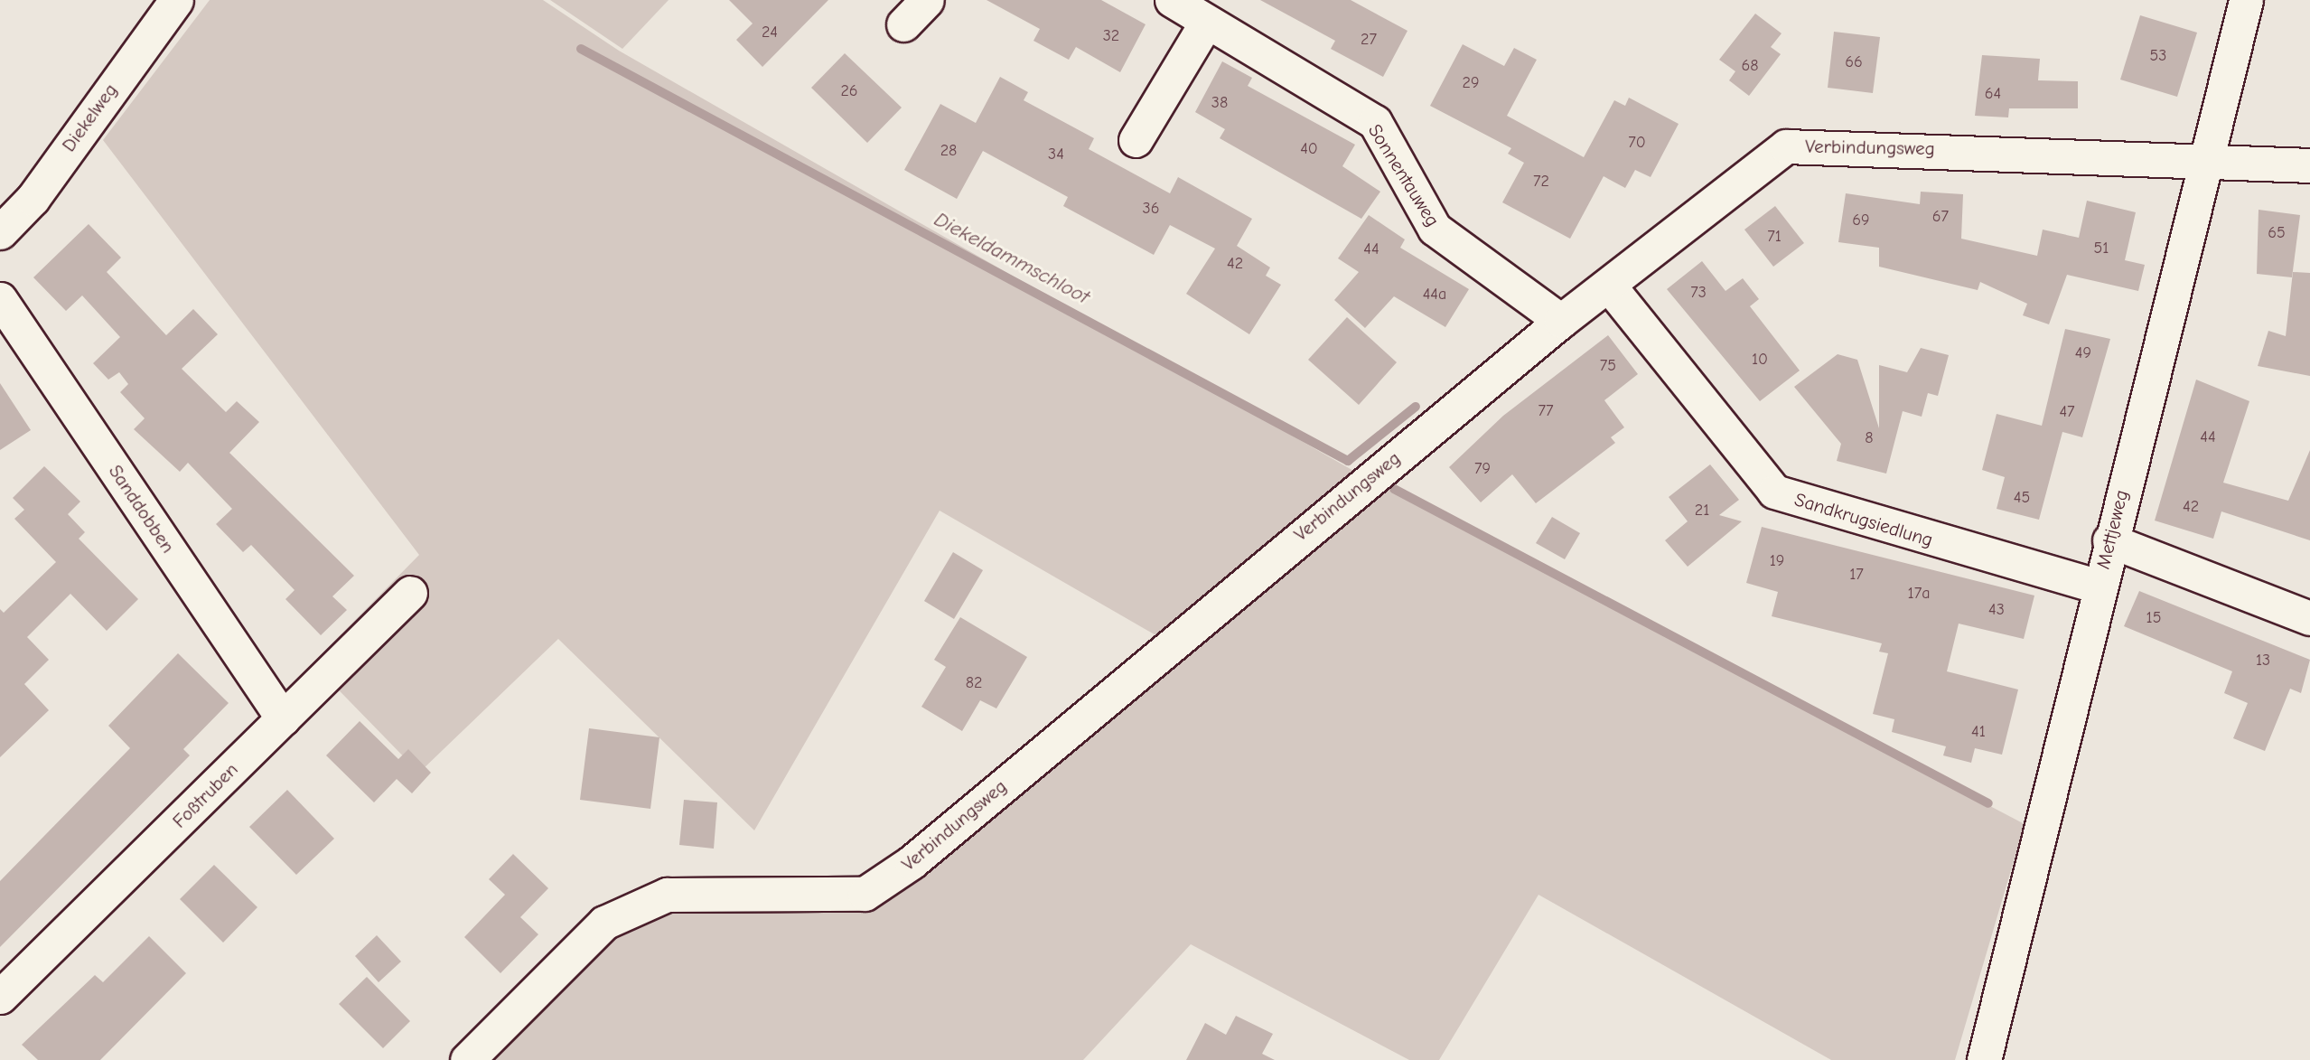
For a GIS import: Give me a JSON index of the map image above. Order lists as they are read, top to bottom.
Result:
{
  "streets": {
    "street": [
      "Diekelweg",
      "Verbindungsweg",
      "Sonnentauweg",
      "Sanddobben",
      "Sandkrugsiedlung",
      "Mettjeweg",
      "Foßtruben"
    ]
  },
  "crossings": [
    ["Verbindungsweg", "Sonnentauweg"],
    ["Verbindungsweg", "Sandkrugsiedlung"],
    ["Verbindungsweg", "Mettjeweg"],
    ["Sanddobben", "Foßtruben"],
    ["Sandkrugsiedlung", "Mettjeweg"]
  ],
  "water": ["Diekeldammschloot"],
  "house_numbers": [
    "24",
    "32",
    "27",
    "53",
    "66",
    "68",
    "29",
    "26",
    "64",
    "38",
    "70",
    "40",
    "28",
    "34",
    "72",
    "36",
    "67",
    "69",
    "65",
    "71",
    "51",
    "44",
    "42",
    "73",
    "44a",
    "49",
    "10",
    "75",
    "77",
    "47",
    "44",
    "8",
    "79",
    "45",
    "42",
    "21",
    "19",
    "17",
    "17a",
    "43",
    "15",
    "13",
    "82",
    "41"
  ]
}
